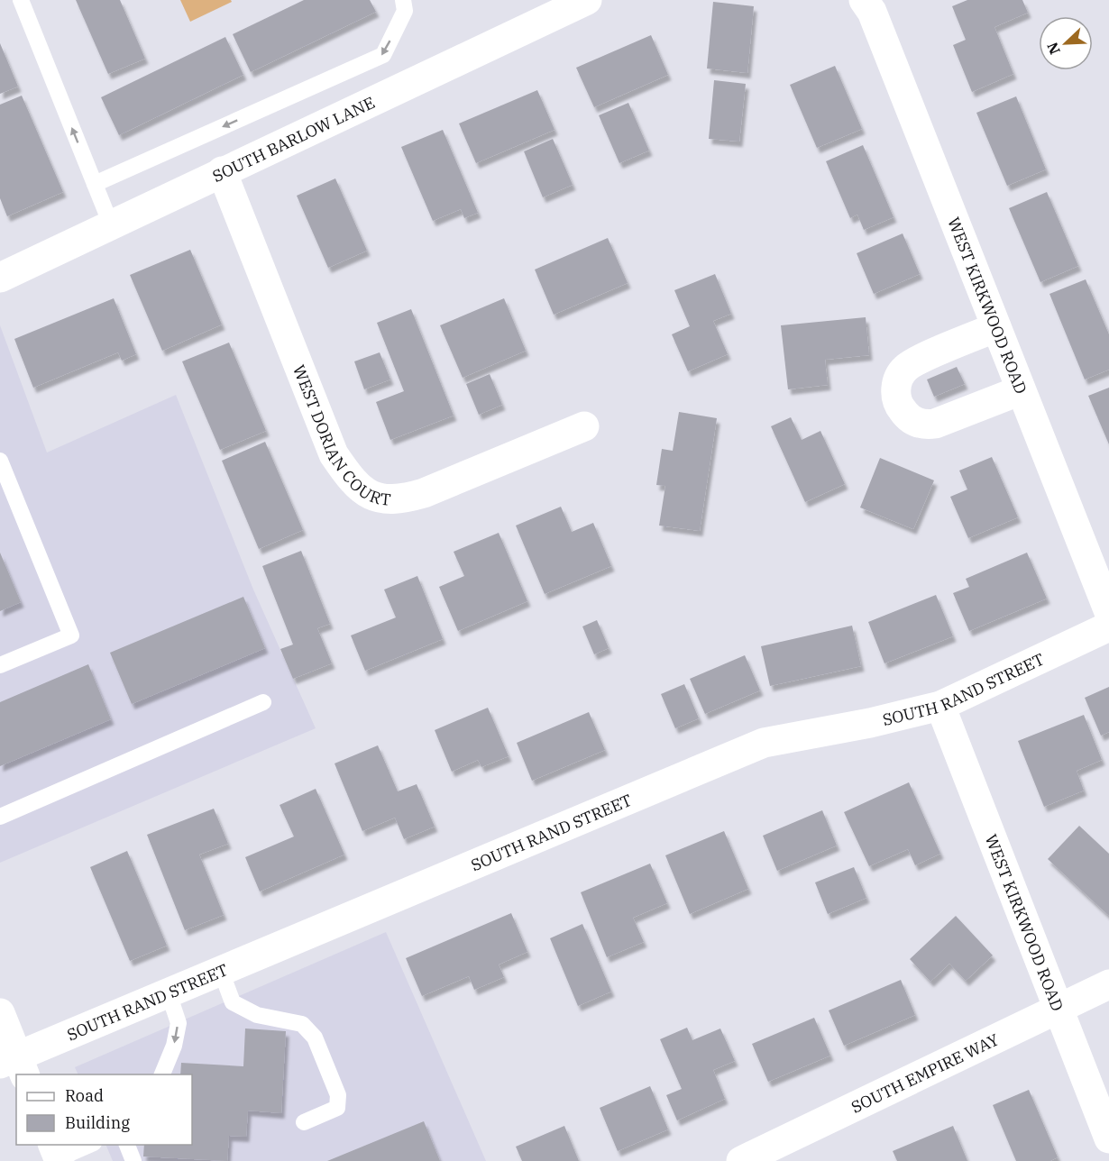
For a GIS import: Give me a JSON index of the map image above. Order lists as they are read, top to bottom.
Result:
{
  "streets": {
    "street": [
      "SOUTH BARLOW LANE",
      "WEST KIRKWOOD ROAD",
      "WEST DORIAN COURT",
      "SOUTH RAND STREET",
      "SOUTH EMPIRE WAY"
    ]
  },
  "crossings": [
    ["SOUTH BARLOW LANE", "WEST DORIAN COURT"],
    ["WEST KIRKWOOD ROAD", "SOUTH RAND STREET"],
    ["WEST KIRKWOOD ROAD", "SOUTH EMPIRE WAY"]
  ],
  "legend": ["Road", "Building"],
  "north": "bottom left"
}
